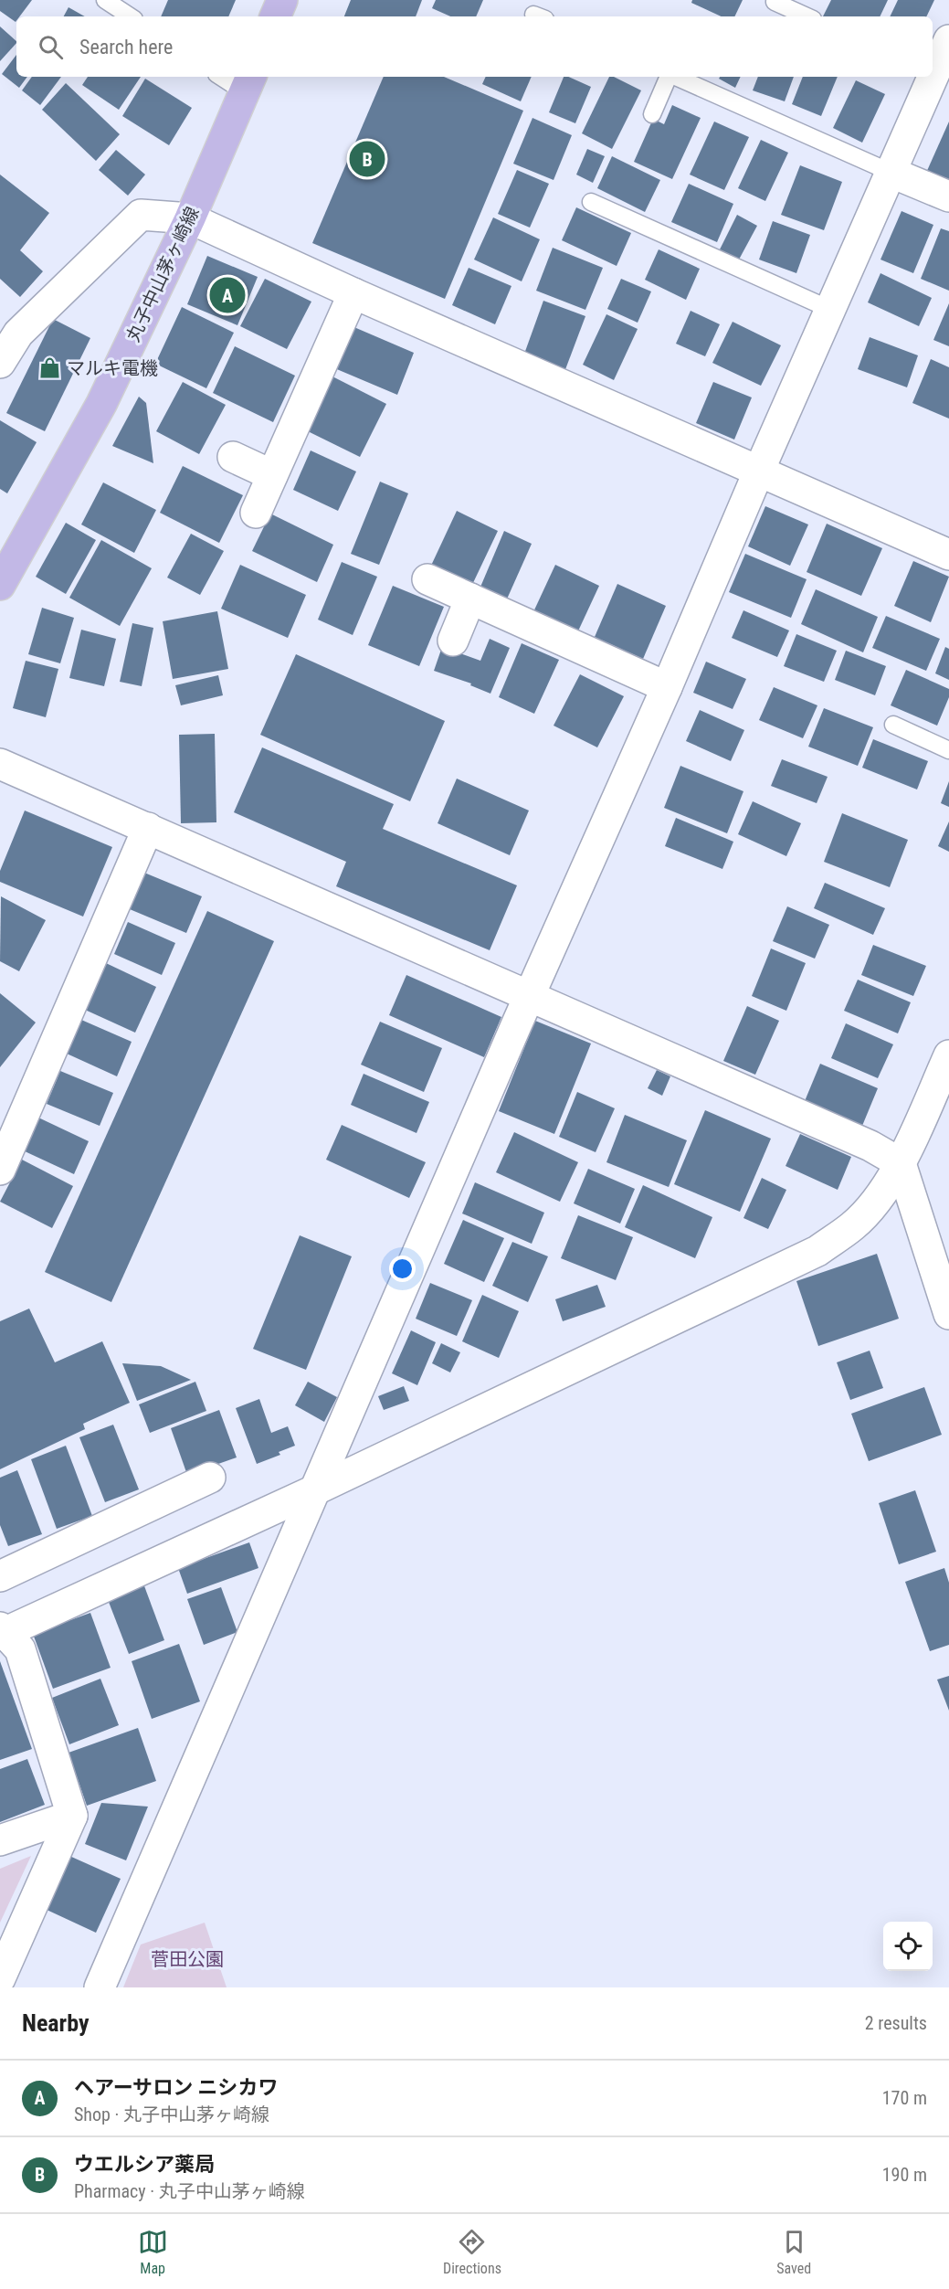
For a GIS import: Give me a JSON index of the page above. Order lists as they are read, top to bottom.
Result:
{
  "streets": {
    "main road": ["丸子中山茅ヶ崎線"]
  },
  "parks": ["菅田公園"],
  "places": {
    "shop": ["マルキ電機"]
  },
  "page": {
    "search": "Search here",
    "pins": ["B", "A"],
    "heading": ["Nearby", "2 results"],
    "list": [
      {
        "mark": "A",
        "name": "ヘアーサロン ニシカワ",
        "note": "Shop · 丸子中山茅ヶ崎線",
        "value": "170 m"
      },
      {
        "mark": "B",
        "name": "ウエルシア薬局",
        "note": "Pharmacy · 丸子中山茅ヶ崎線",
        "value": "190 m"
      }
    ],
    "nav": ["Map", "Directions", "Saved"]
  }
}
